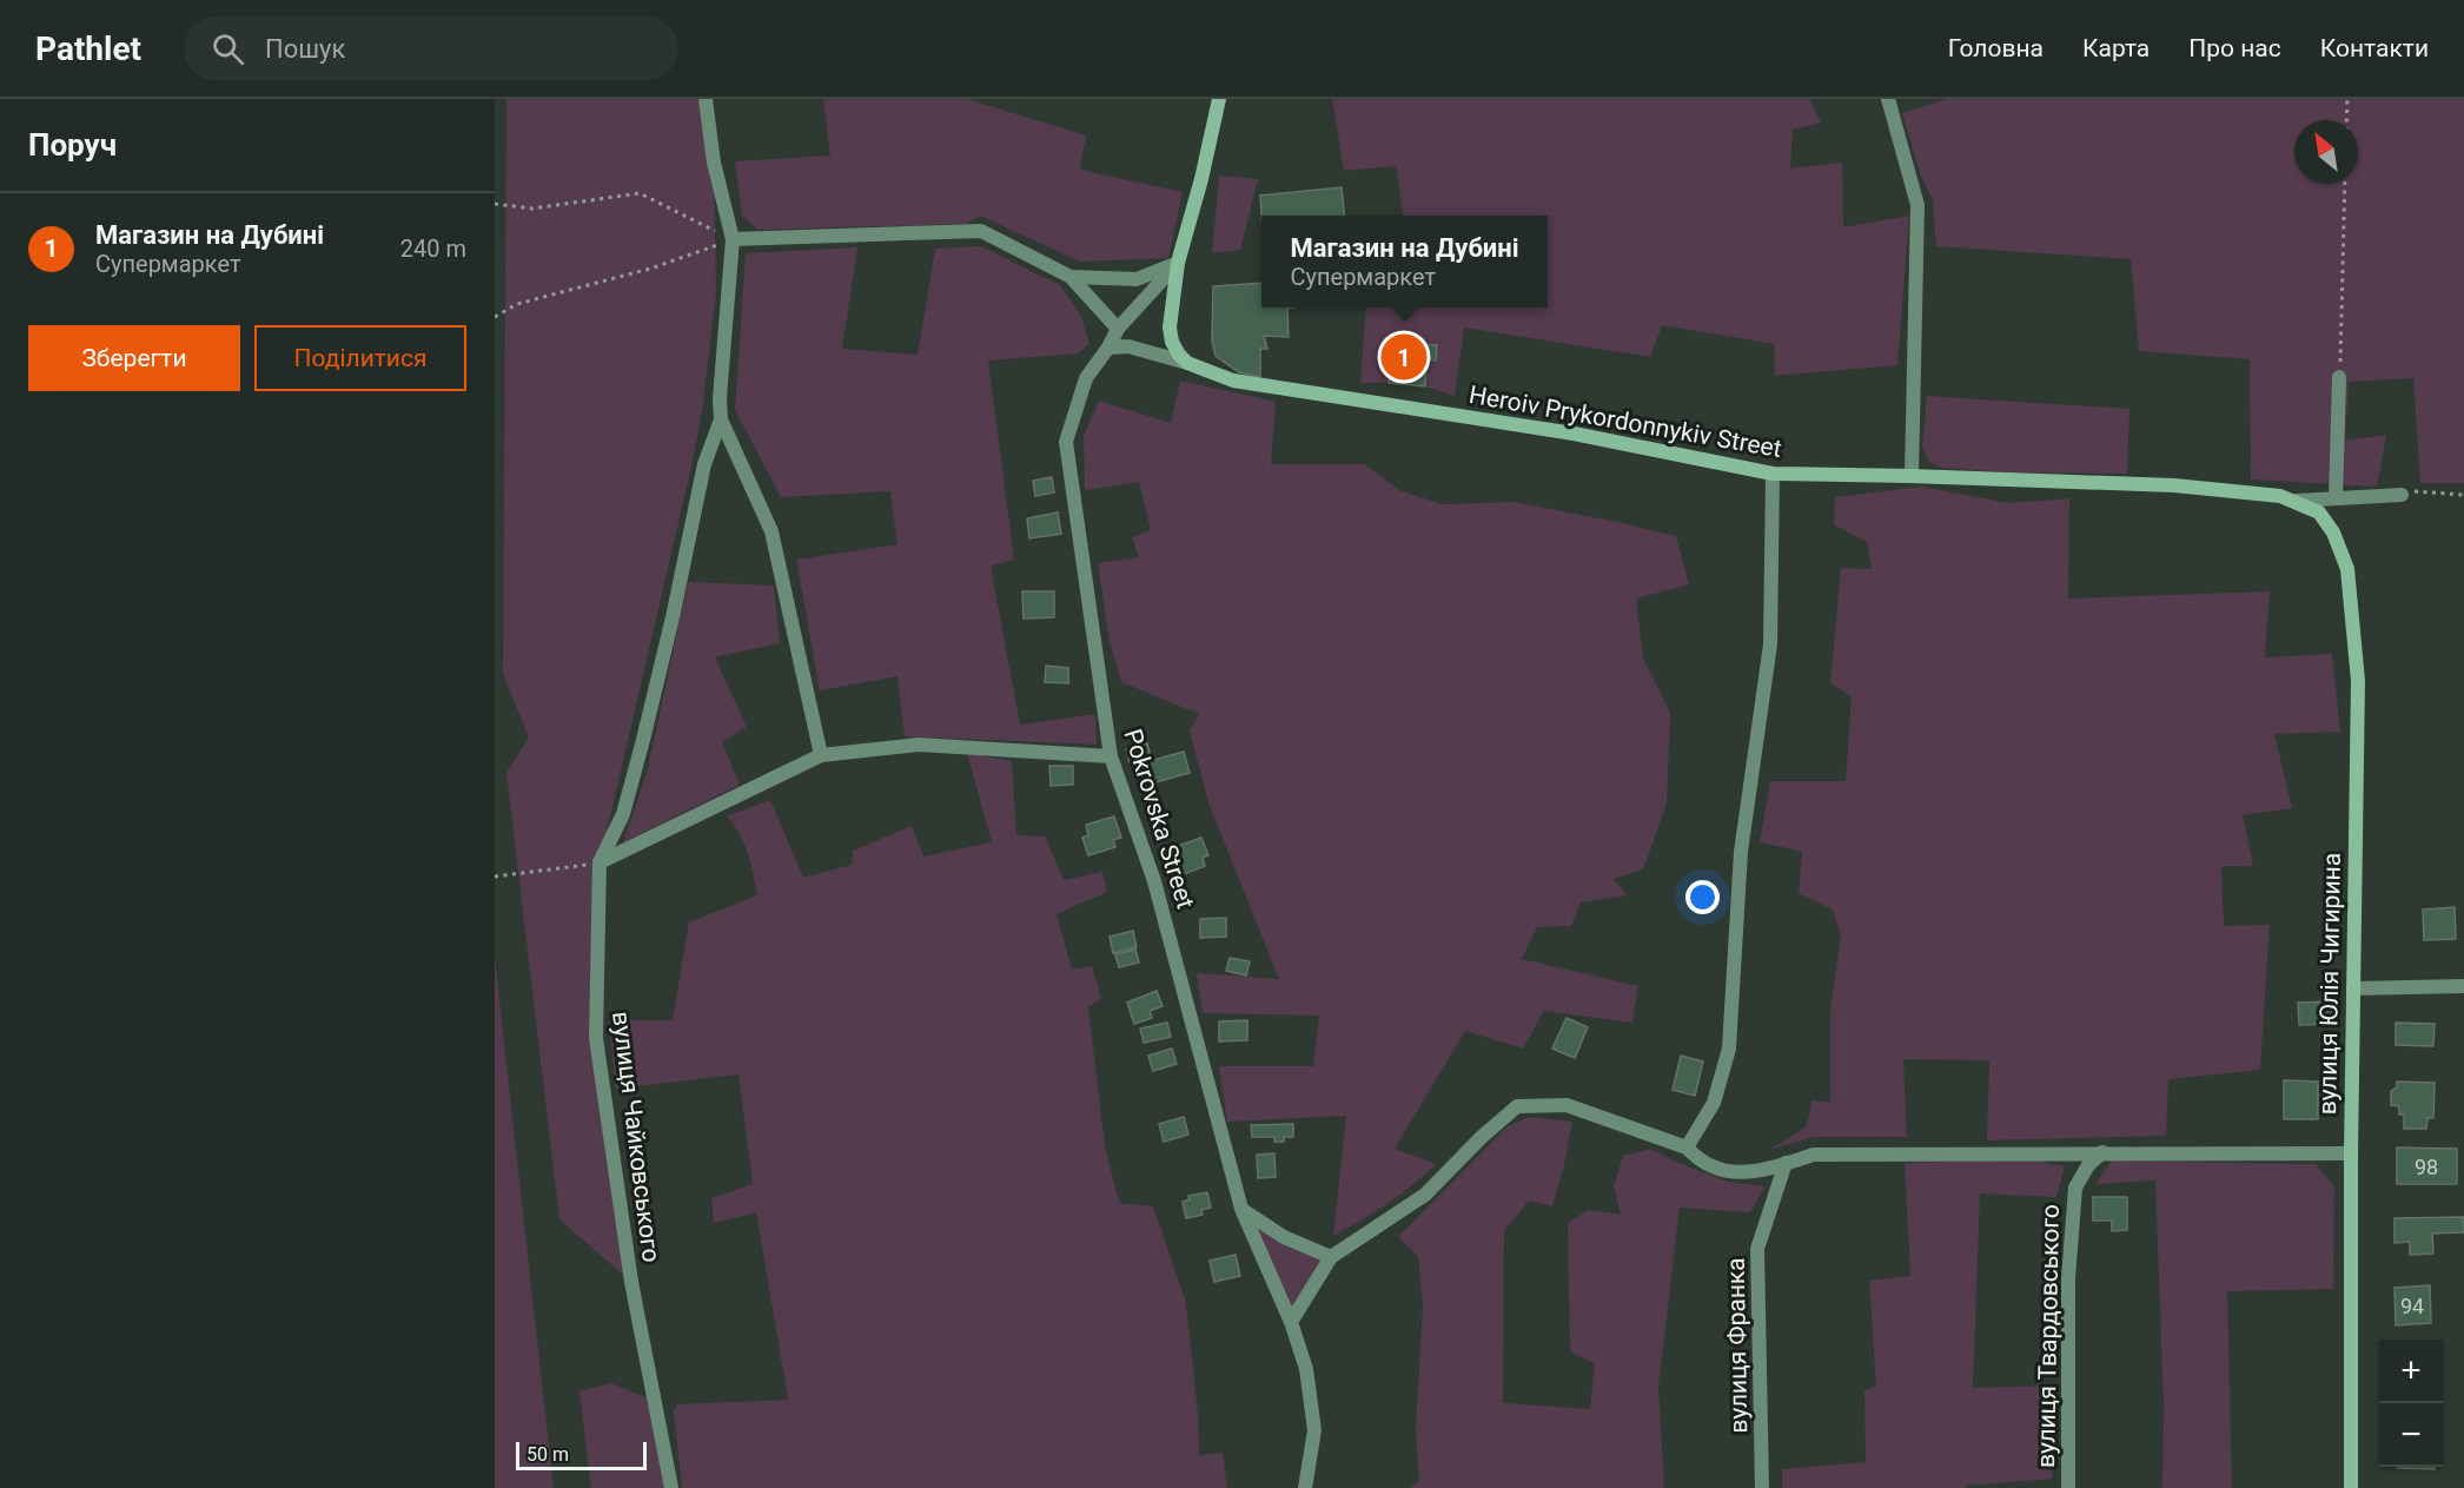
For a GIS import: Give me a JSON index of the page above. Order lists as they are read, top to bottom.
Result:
{
  "streets": {
    "street": [
      "Heroiv Prykordonnykiv Street",
      "Pokrovska Street",
      "вулиця Юлія Чигирина",
      "вулиця Чайковського",
      "вулиця Твардовського",
      "вулиця Франка"
    ]
  },
  "crossings": [
    ["Heroiv Prykordonnykiv Street", "вулиця Юлія Чигирина"]
  ],
  "house_numbers": ["98", "94"],
  "scale_bar": "50 m",
  "north": "top left",
  "page": {
    "header": "Pathlet",
    "search": "Пошук",
    "nav": [
      "Головна",
      "Карта",
      "Про нас",
      "Контакти"
    ],
    "heading": "Поруч",
    "list": [
      {
        "mark": "1",
        "name": "Магазин на Дубині",
        "note": "Супермаркет",
        "value": "240 m"
      }
    ],
    "popup": ["Магазин на Дубині", "Супермаркет"],
    "buttons": ["Зберегти", "Поділитися"],
    "pins": "1",
    "map_buttons": ["+", "−"],
    "scale": "50 m"
  }
}
